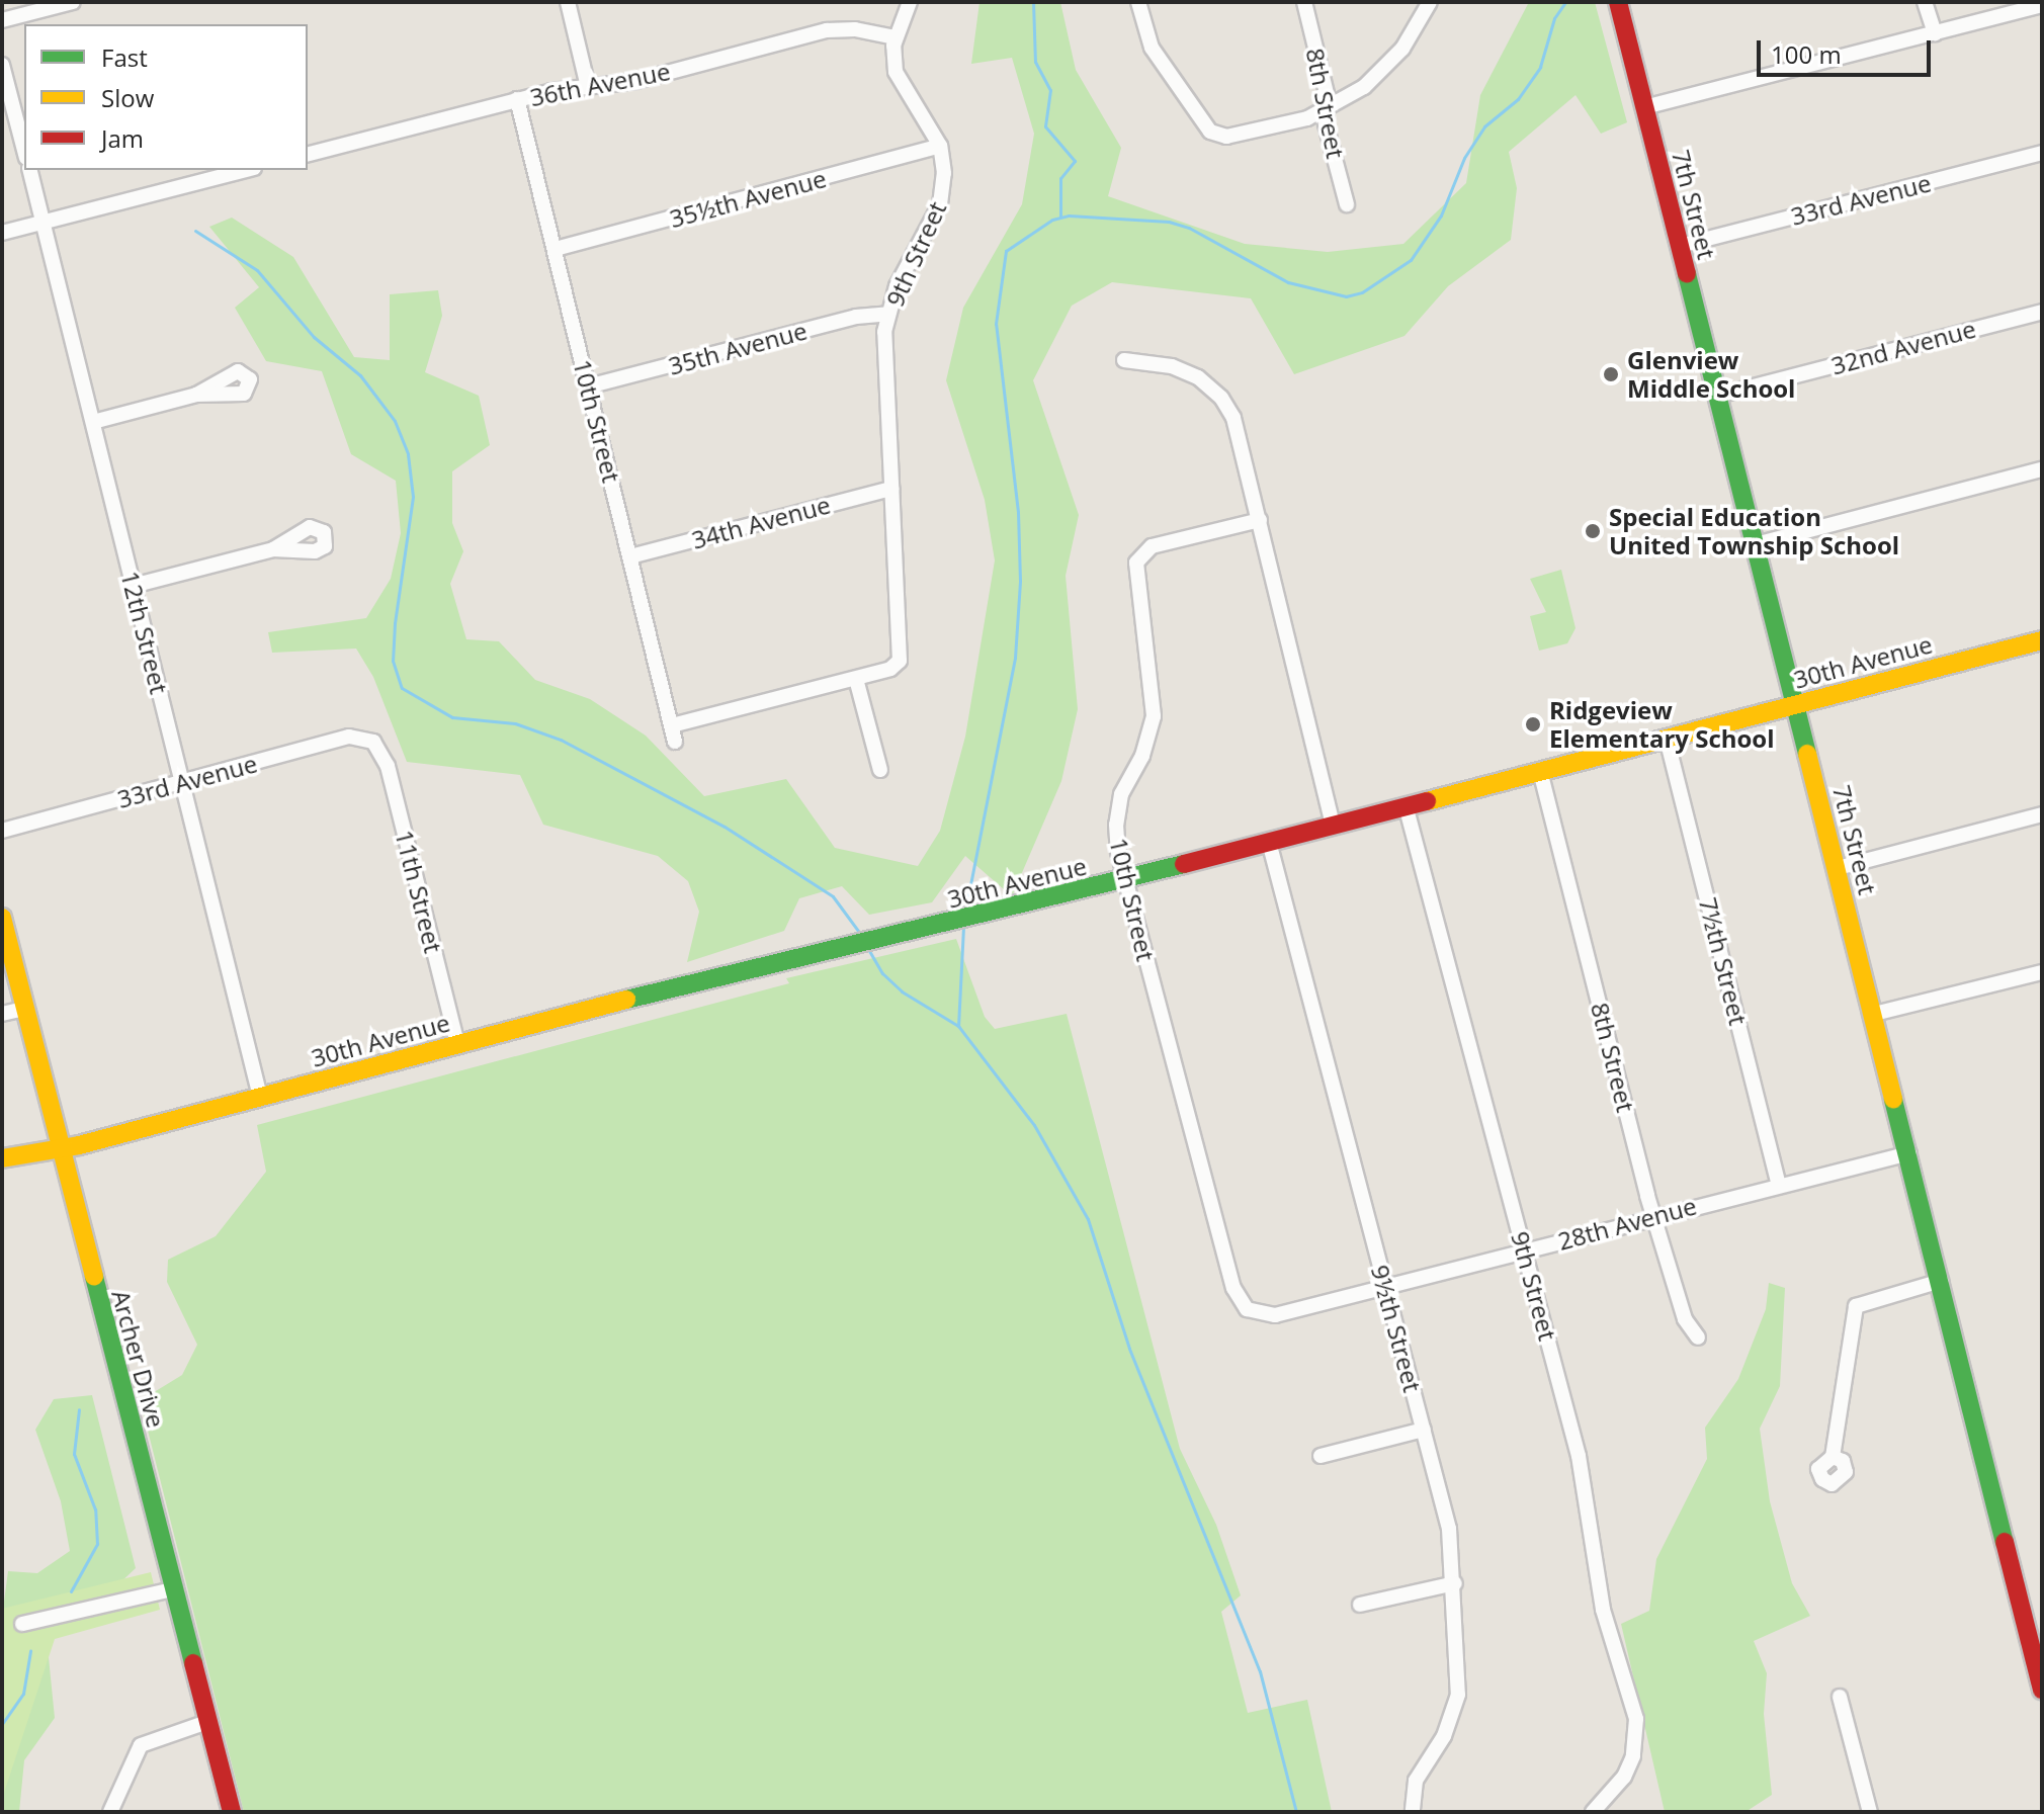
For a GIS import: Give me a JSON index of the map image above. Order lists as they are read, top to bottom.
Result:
{
  "streets": {
    "street": [
      "36th Avenue",
      "8th Street",
      "35½th Avenue",
      "33rd Avenue",
      "7th Street",
      "9th Street",
      "32nd Avenue",
      "35th Avenue",
      "10th Street",
      "34th Avenue",
      "12th Street",
      "30th Avenue",
      "11th Street",
      "7½th Street",
      "28th Avenue",
      "9½th Street",
      "Archer Drive"
    ]
  },
  "crossings": [
    ["36th Avenue", "9th Street"],
    ["36th Avenue", "10th Street"],
    ["8th Street", "30th Avenue"],
    ["8th Street", "28th Avenue"],
    ["35½th Avenue", "9th Street"],
    ["35½th Avenue", "10th Street"],
    ["33rd Avenue", "7th Street"],
    ["33rd Avenue", "12th Street"],
    ["33rd Avenue", "11th Street"],
    ["7th Street", "32nd Avenue"],
    ["7th Street", "30th Avenue"],
    ["7th Street", "28th Avenue"],
    ["9th Street", "35th Avenue"],
    ["9th Street", "34th Avenue"],
    ["9th Street", "30th Avenue"],
    ["9th Street", "28th Avenue"],
    ["35th Avenue", "10th Street"],
    ["10th Street", "34th Avenue"],
    ["10th Street", "30th Avenue"],
    ["10th Street", "28th Avenue"],
    ["12th Street", "30th Avenue"],
    ["30th Avenue", "11th Street"],
    ["30th Avenue", "7½th Street"],
    ["30th Avenue", "9½th Street"],
    ["30th Avenue", "Archer Drive"],
    ["7½th Street", "28th Avenue"],
    ["28th Avenue", "9½th Street"]
  ],
  "places": ["Glenview Middle School", "Special Education United Township School", "Ridgeview Elementary School"],
  "legend": ["Fast", "Slow", "Jam"],
  "scale_bar": "100 m"
}
